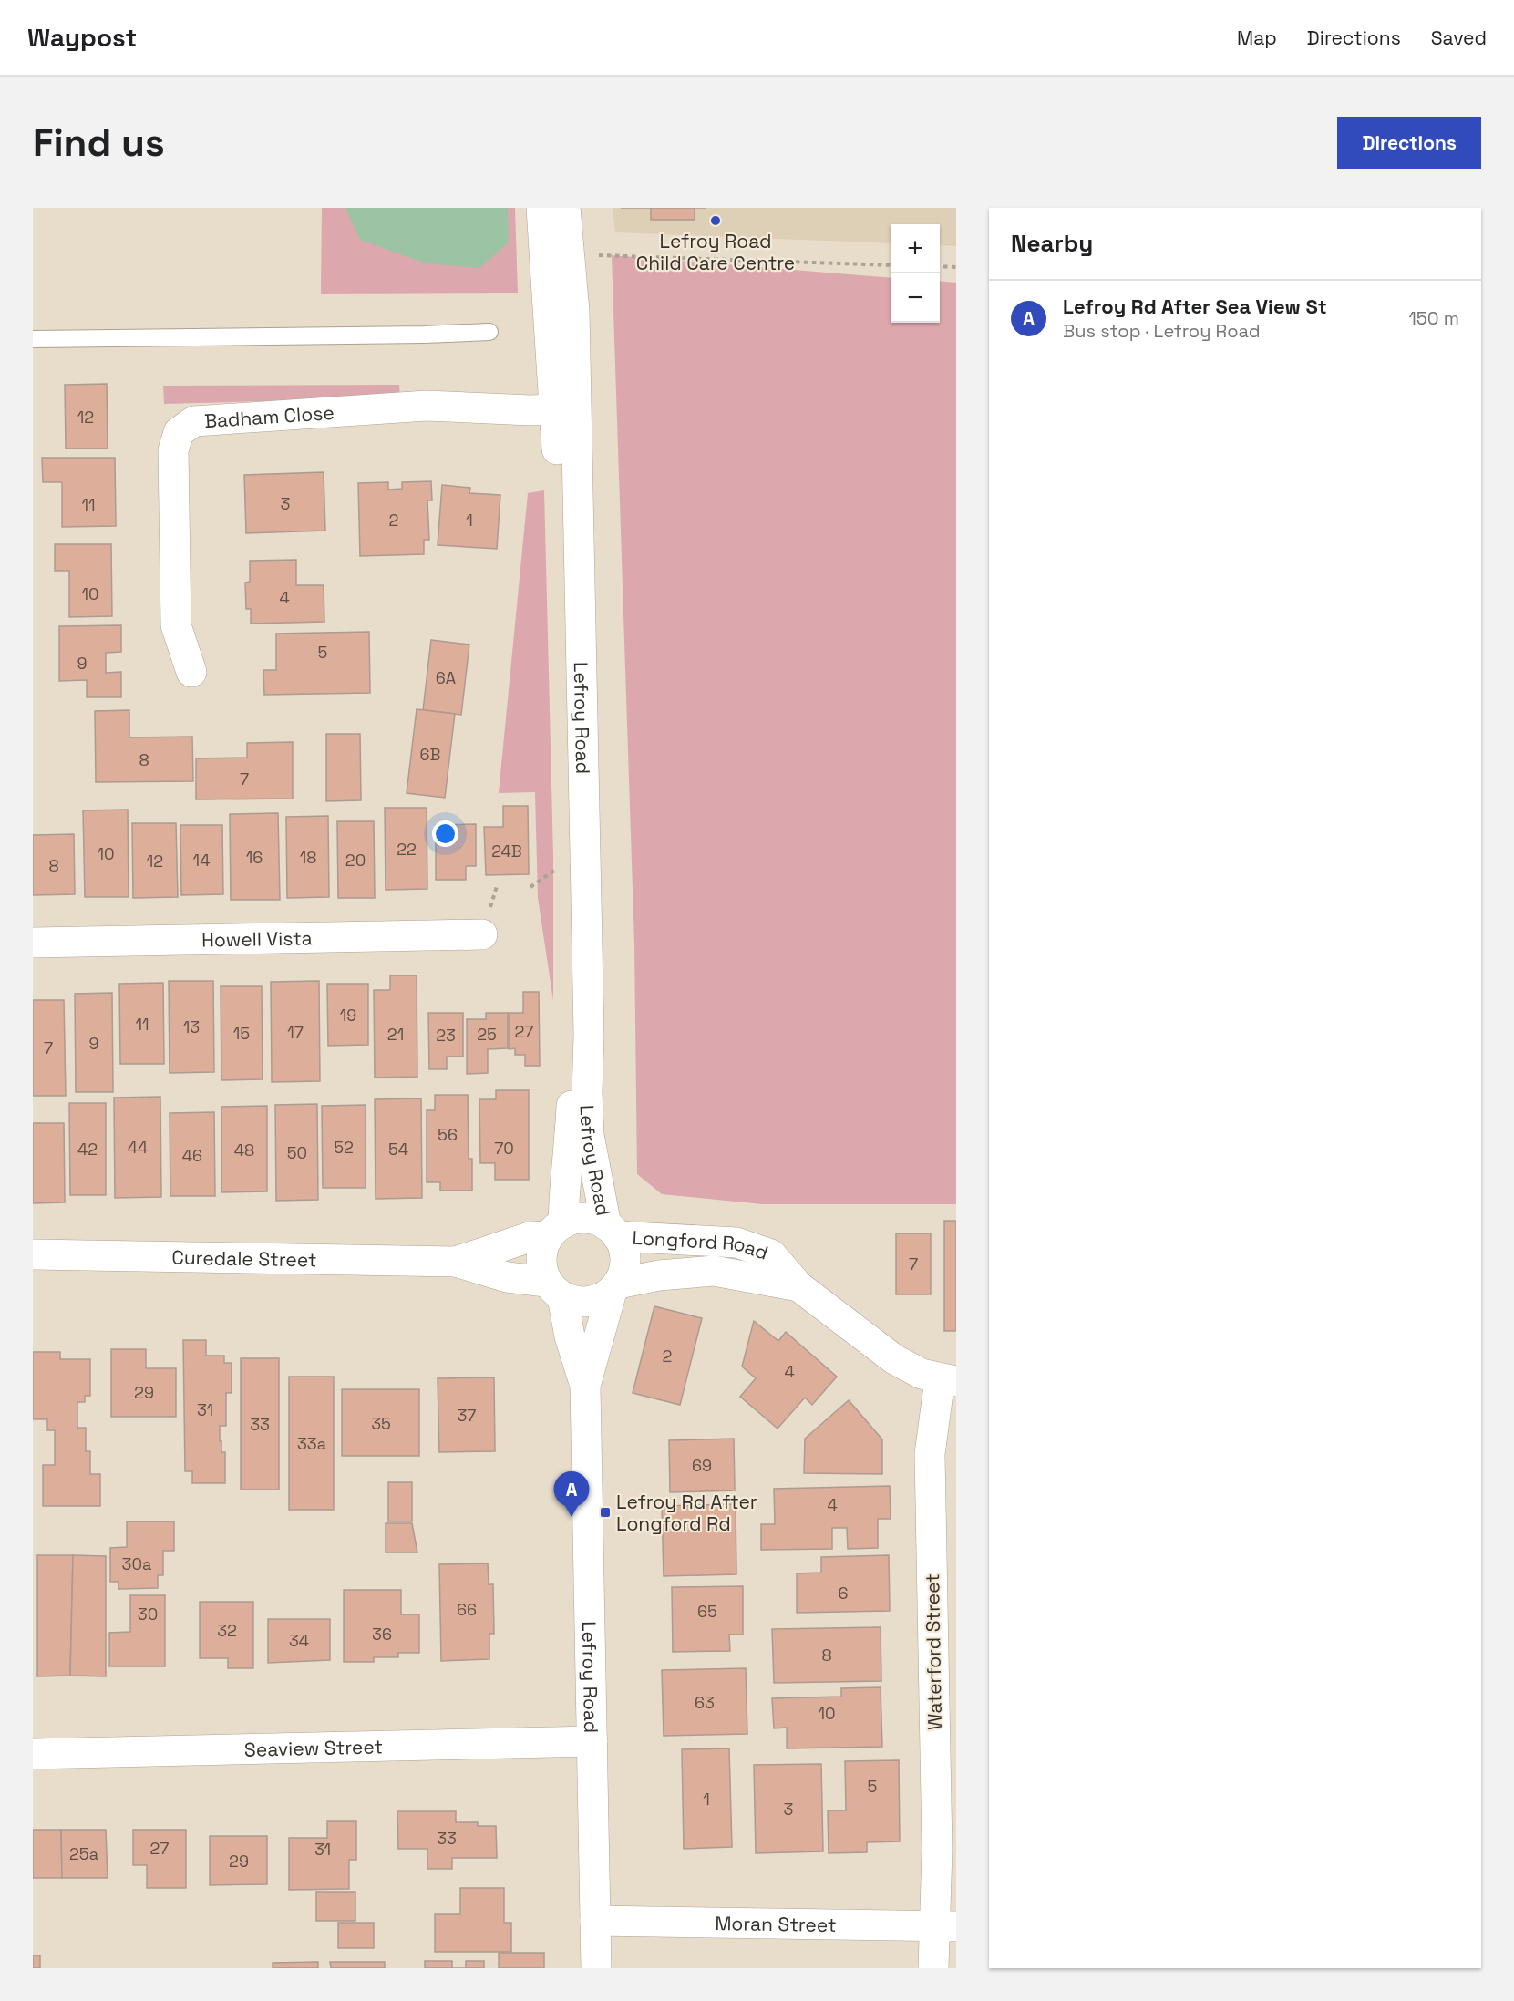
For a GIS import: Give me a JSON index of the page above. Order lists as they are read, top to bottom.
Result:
{
  "streets": {
    "street": [
      "Badham Close",
      "Lefroy Road",
      "Howell Vista",
      "Longford Road",
      "Curedale Street",
      "Waterford Street",
      "Seaview Street",
      "Moran Street"
    ]
  },
  "crossings": [
    ["Badham Close", "Lefroy Road"],
    ["Lefroy Road", "Longford Road"],
    ["Lefroy Road", "Curedale Street"],
    ["Lefroy Road", "Seaview Street"],
    ["Lefroy Road", "Moran Street"],
    ["Longford Road", "Curedale Street"],
    ["Longford Road", "Waterford Street"],
    ["Waterford Street", "Moran Street"]
  ],
  "places": {
    "other": ["Lefroy Road Child Care Centre"],
    "transit": ["Lefroy Rd After Longford Rd"]
  },
  "house_numbers": [
    "12",
    "3",
    "11",
    "2",
    "1",
    "10",
    "4",
    "5",
    "9",
    "6A",
    "6B",
    "8",
    "7",
    "22",
    "24B",
    "10",
    "16",
    "18",
    "14",
    "20",
    "12",
    "8",
    "19",
    "11",
    "13",
    "27",
    "17",
    "15",
    "21",
    "25",
    "23",
    "9",
    "7",
    "56",
    "44",
    "52",
    "70",
    "42",
    "54",
    "48",
    "50",
    "46",
    "7",
    "2",
    "4",
    "29",
    "31",
    "37",
    "35",
    "33",
    "33a",
    "69",
    "4",
    "30a",
    "6",
    "66",
    "65",
    "30",
    "32",
    "36",
    "34",
    "8",
    "63",
    "10",
    "5",
    "1",
    "3",
    "33",
    "27",
    "31",
    "25a",
    "29"
  ],
  "page": {
    "header": "Waypost",
    "nav": ["Map", "Directions", "Saved"],
    "buttons": "Directions",
    "title": "Find us",
    "heading": "Nearby",
    "map_buttons": ["+", "−"],
    "list": [
      {
        "mark": "A",
        "name": "Lefroy Rd After Sea View St",
        "note": "Bus stop · Lefroy Road",
        "value": "150 m"
      }
    ],
    "pins": "A"
  }
}
